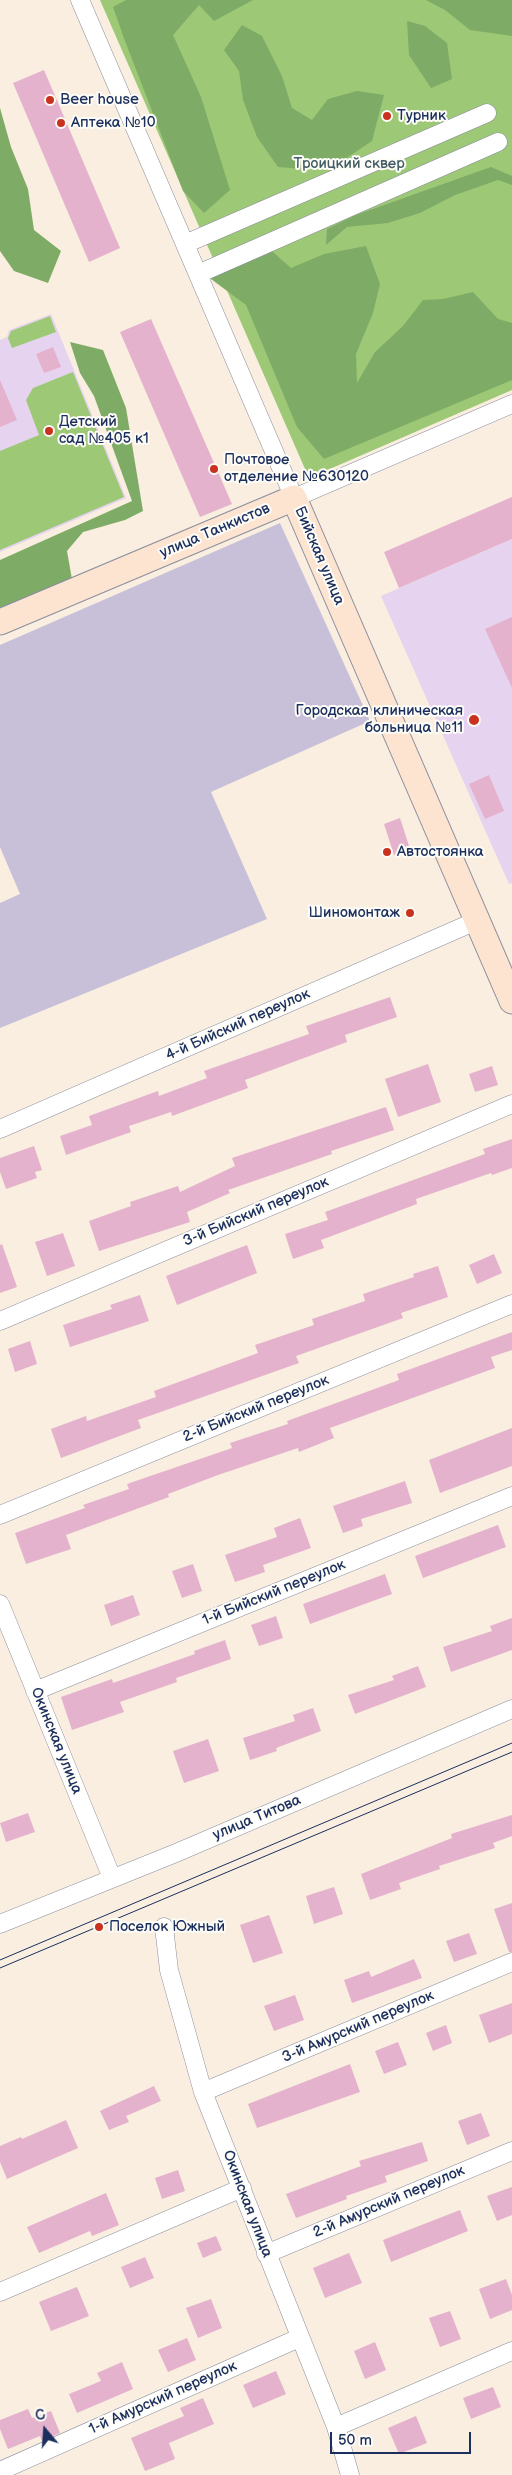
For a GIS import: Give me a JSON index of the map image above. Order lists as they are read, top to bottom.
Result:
{
  "streets": {
    "street": [
      "улица Танкистов",
      "Бийская улица",
      "4-й Бийский переулок",
      "3-й Бийский переулок",
      "2-й Бийский переулок",
      "1-й Бийский переулок",
      "Окинская улица",
      "улица Титова",
      "3-й Амурский переулок",
      "2-й Амурский переулок",
      "1-й Амурский переулок"
    ]
  },
  "crossings": [
    ["улица Танкистов", "Бийская улица"],
    ["Бийская улица", "4-й Бийский переулок"],
    ["1-й Бийский переулок", "Окинская улица"],
    ["Окинская улица", "улица Титова"],
    ["Окинская улица", "3-й Амурский переулок"],
    ["Окинская улица", "2-й Амурский переулок"],
    ["Окинская улица", "1-й Амурский переулок"]
  ],
  "parks": ["Троицкий сквер"],
  "places": [
    "Beer house",
    "Турник",
    "Аптека №10",
    "Детский сад №405 к1",
    "Почтовое отделение №630120",
    "Городская клиническая больница №11",
    "Автостоянка",
    "Шиномонтаж",
    "Поселок Южный"
  ],
  "scale_bar": "50 m",
  "north": "top"
}
